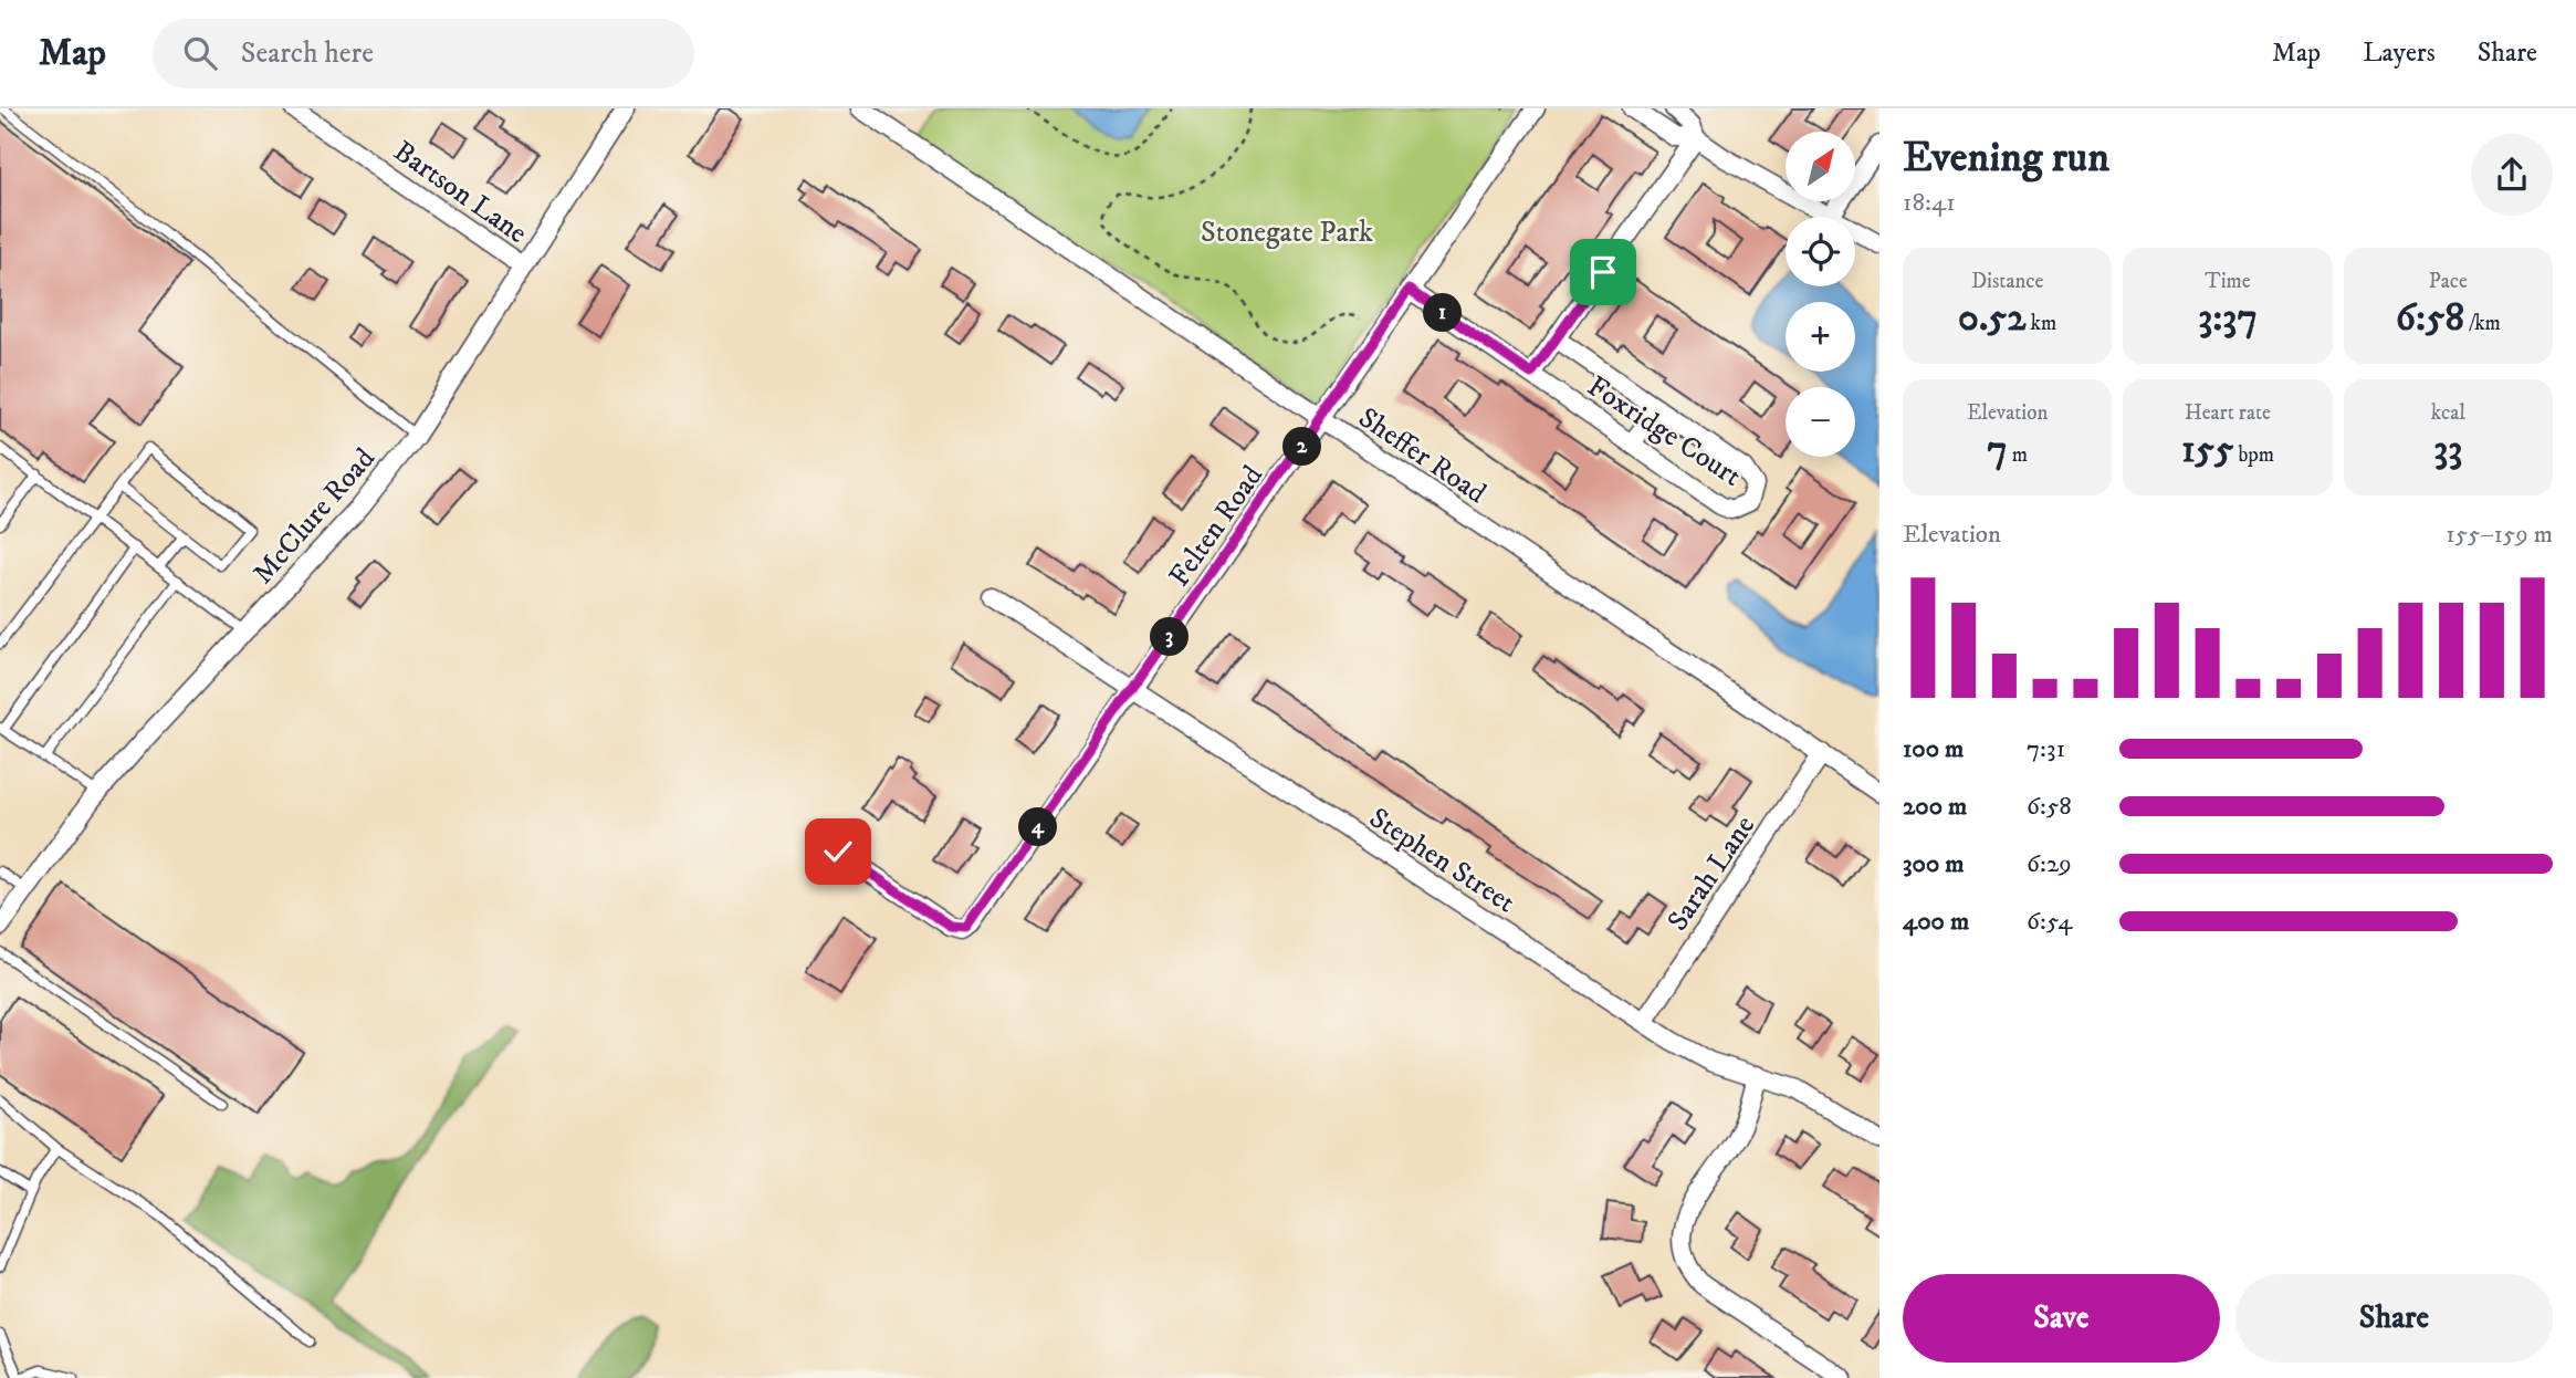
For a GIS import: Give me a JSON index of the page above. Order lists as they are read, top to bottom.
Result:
{
  "streets": {
    "street": [
      "Bartson Lane",
      "Foxridge Court",
      "Sheffer Road",
      "McClure Road",
      "Felten Road",
      "Stephen Street",
      "Sarah Lane"
    ]
  },
  "crossings": [
    ["Bartson Lane", "McClure Road"],
    ["Foxridge Court", "Felten Road"],
    ["Sheffer Road", "Felten Road"],
    ["Sheffer Road", "Sarah Lane"],
    ["Felten Road", "Stephen Street"],
    ["Stephen Street", "Sarah Lane"]
  ],
  "parks": ["Stonegate Park"],
  "north": "top right",
  "page": {
    "header": "Map",
    "search": "Search here",
    "nav": ["Map", "Layers", "Share"],
    "heading": ["Evening run", "18:41"],
    "map_buttons": ["+", "−"],
    "stats": [
      ["Distance", "0.52 km"],
      ["Time", "3:37"],
      ["Pace", "6:58 /km"],
      ["Elevation", "7 m"],
      ["Heart rate", "155 bpm"],
      ["kcal", "33"]
    ],
    "pins": [
      "1",
      "2",
      "3",
      "4"
    ],
    "chart": ["Elevation", "155–159 m"],
    "list": [
      {
        "name": "100 m",
        "note": "7:31"
      },
      {
        "name": "200 m",
        "note": "6:58"
      },
      {
        "name": "300 m",
        "note": "6:29"
      },
      {
        "name": "400 m",
        "note": "6:54"
      }
    ],
    "buttons": ["Save", "Share"]
  }
}
